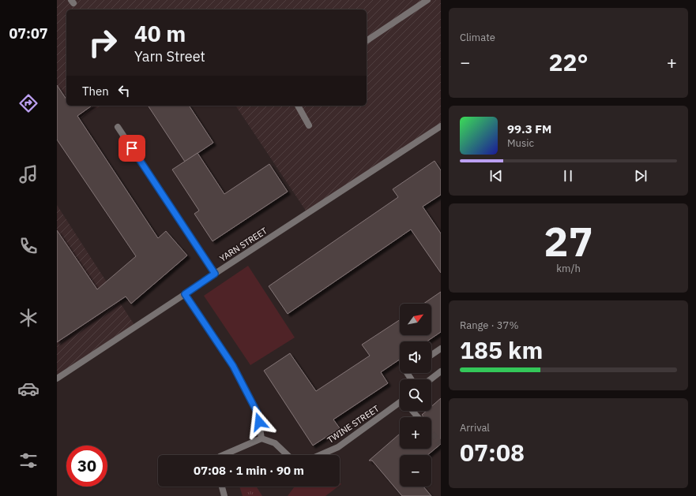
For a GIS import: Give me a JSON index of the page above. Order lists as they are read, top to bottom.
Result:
{
  "streets": {
    "street": ["YARN STREET", "TWINE STREET"]
  },
  "north": "top right",
  "page": {
    "tabs": "07:07",
    "tile": [
      "Climate",
      ["27", "km/h"],
      ["Range · 37%", "185 km"],
      ["Arrival", "07:08"]
    ],
    "turn": ["40 m", "Yarn Street"],
    "heat": ["−", "22°", "+"],
    "then": "Then",
    "song": ["99.3 FM", "Music"],
    "map_buttons": ["+", "−"],
    "limit": "30",
    "trip": "07:08 · 1 min · 90 m"
  }
}
